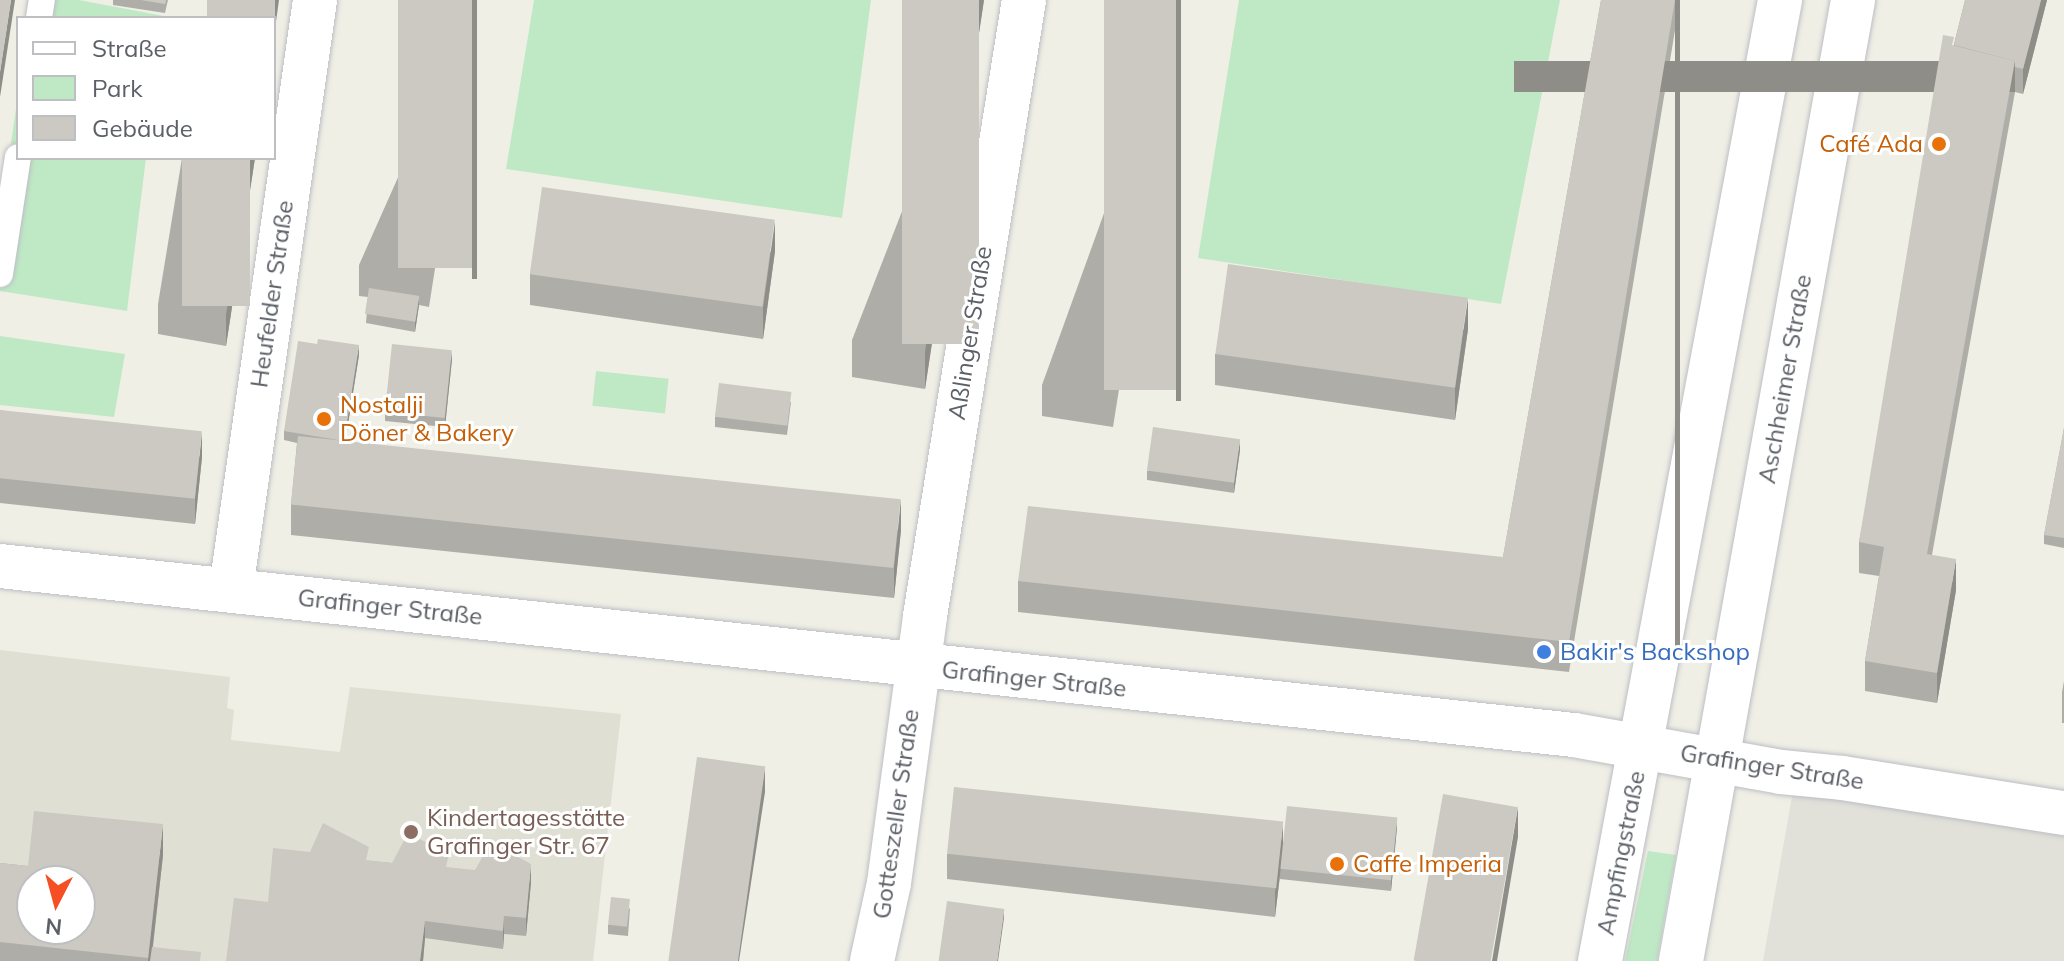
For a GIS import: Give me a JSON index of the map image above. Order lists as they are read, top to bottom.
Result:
{
  "streets": {
    "street": [
      "Heufelder Straße",
      "Aßlinger Straße",
      "Aschheimer Straße",
      "Grafinger Straße",
      "Gotteszeller Straße",
      "Ampfingstraße"
    ]
  },
  "crossings": [
    ["Heufelder Straße", "Grafinger Straße"],
    ["Aßlinger Straße", "Grafinger Straße"],
    ["Aßlinger Straße", "Gotteszeller Straße"],
    ["Aschheimer Straße", "Grafinger Straße"],
    ["Grafinger Straße", "Gotteszeller Straße"],
    ["Grafinger Straße", "Ampfingstraße"]
  ],
  "places": [
    "Café Ada",
    "Nostalji Döner & Bakery",
    "Bakir's Backshop",
    "Kindertagesstätte Grafinger Str. 67",
    "Caffe Imperia"
  ],
  "legend": ["Straße", "Park", "Gebäude"],
  "north": "bottom"
}
